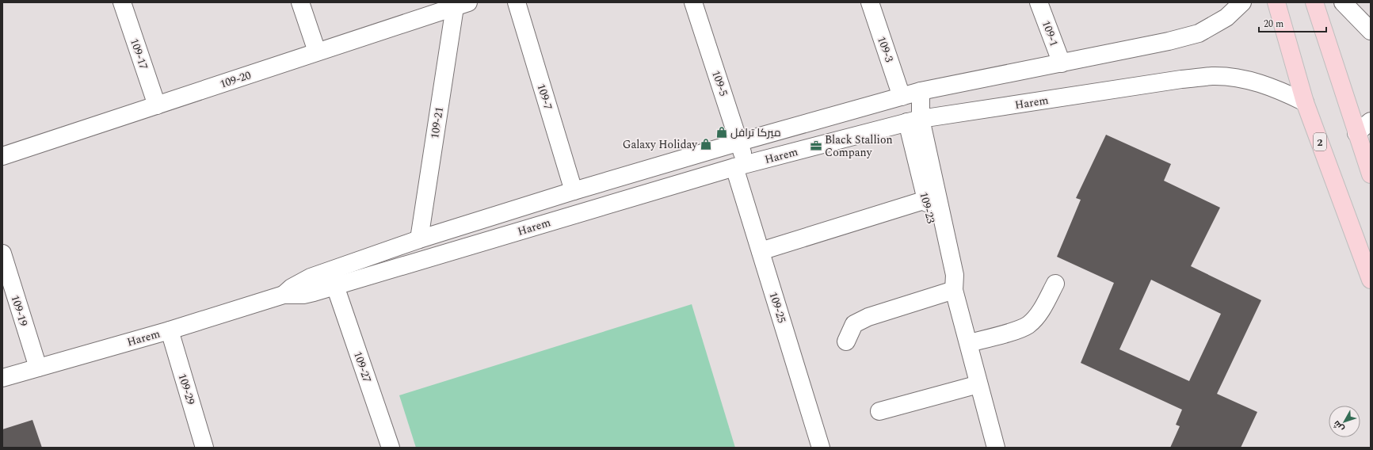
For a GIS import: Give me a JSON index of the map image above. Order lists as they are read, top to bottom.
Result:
{
  "streets": {
    "main road": ["2"],
    "street": [
      "109-1",
      "109-3",
      "109-17",
      "109-20",
      "109-5",
      "109-7",
      "Harem",
      "109-21",
      "109-23",
      "109-25",
      "109-19",
      "109-27",
      "109-29"
    ]
  },
  "crossings": [
    ["109-1", "Harem"],
    ["109-3", "Harem"],
    ["109-17", "109-20"],
    ["109-20", "109-21"],
    ["109-5", "Harem"],
    ["109-5", "109-25"],
    ["109-7", "Harem"],
    ["Harem", "109-21"],
    ["Harem", "2"],
    ["Harem", "109-23"],
    ["Harem", "109-25"],
    ["Harem", "109-19"],
    ["Harem", "109-27"],
    ["Harem", "109-29"]
  ],
  "places": {
    "shop": ["ميركا ترافل", "Galaxy Holiday"],
    "office": ["Black Stallion Company"]
  },
  "scale_bar": "20 m",
  "north": "bottom left"
}
